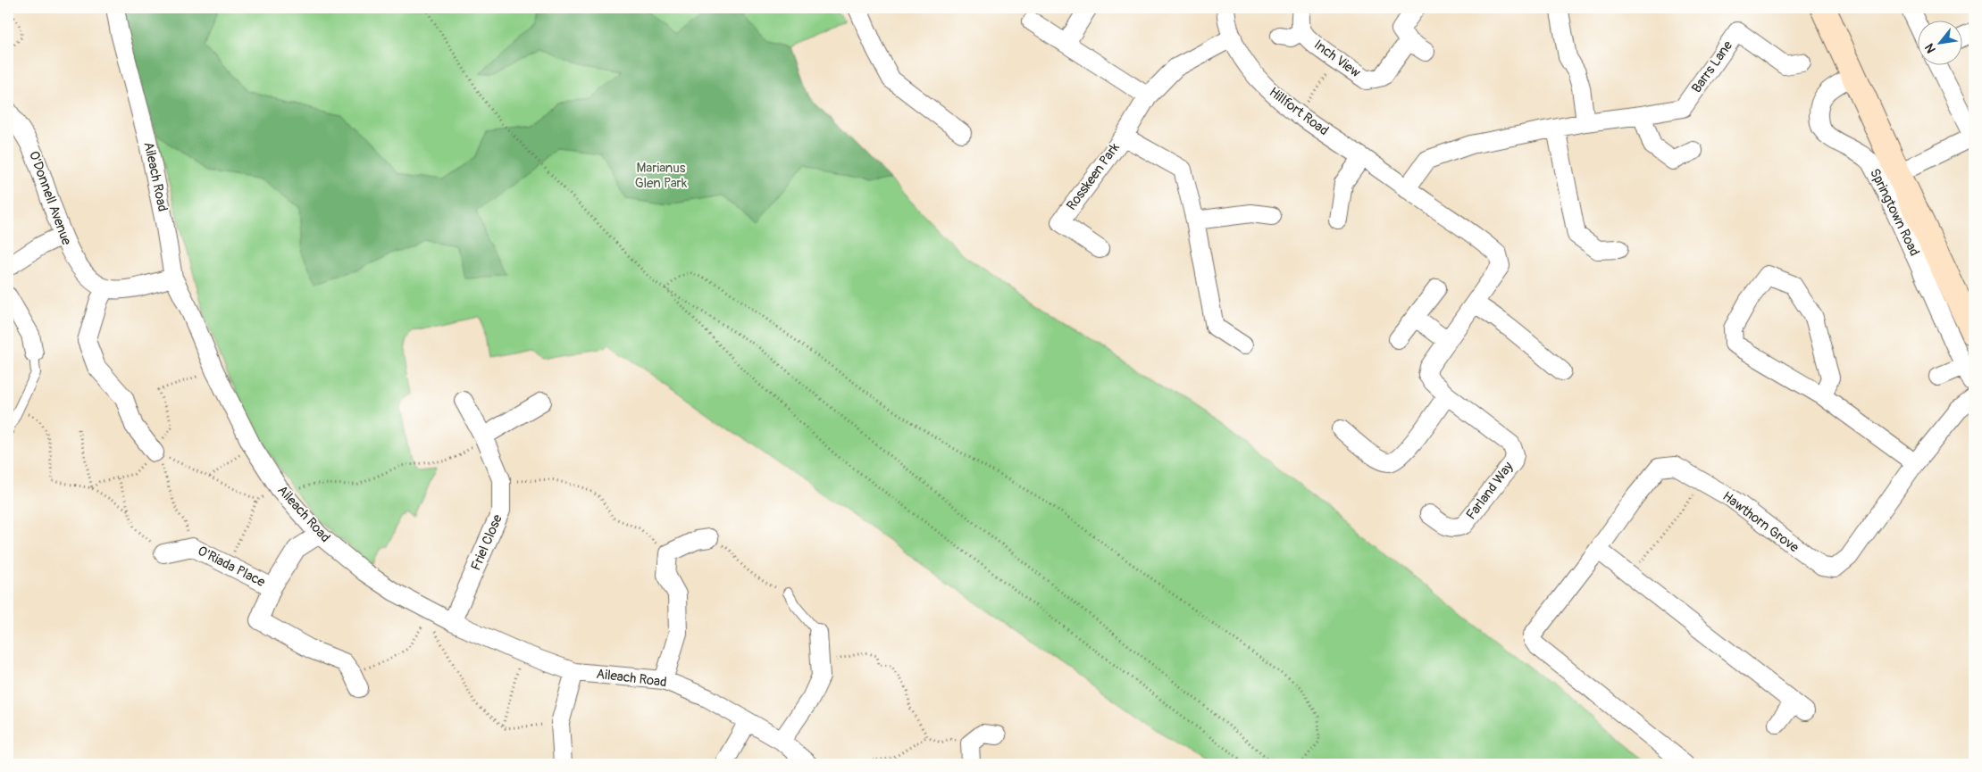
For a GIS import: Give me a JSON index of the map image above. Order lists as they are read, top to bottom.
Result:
{
  "streets": {
    "street": [
      "Inch View",
      "Barrs Lane",
      "Hillfort Road",
      "Aileach Road",
      "Rosskeen Park",
      "O'Donnell Avenue",
      "Springtown Road",
      "Farland Way",
      "Hawthorn Grove",
      "Friel Close",
      "O'Riada Place"
    ]
  },
  "crossings": [
    ["Barrs Lane", "Hillfort Road"],
    ["Barrs Lane", "Farland Way"],
    ["Hillfort Road", "Rosskeen Park"],
    ["Hillfort Road", "Farland Way"],
    ["Aileach Road", "Friel Close"],
    ["Springtown Road", "Hawthorn Grove"]
  ],
  "parks": ["Marianus Glen Park"],
  "north": "bottom left"
}
